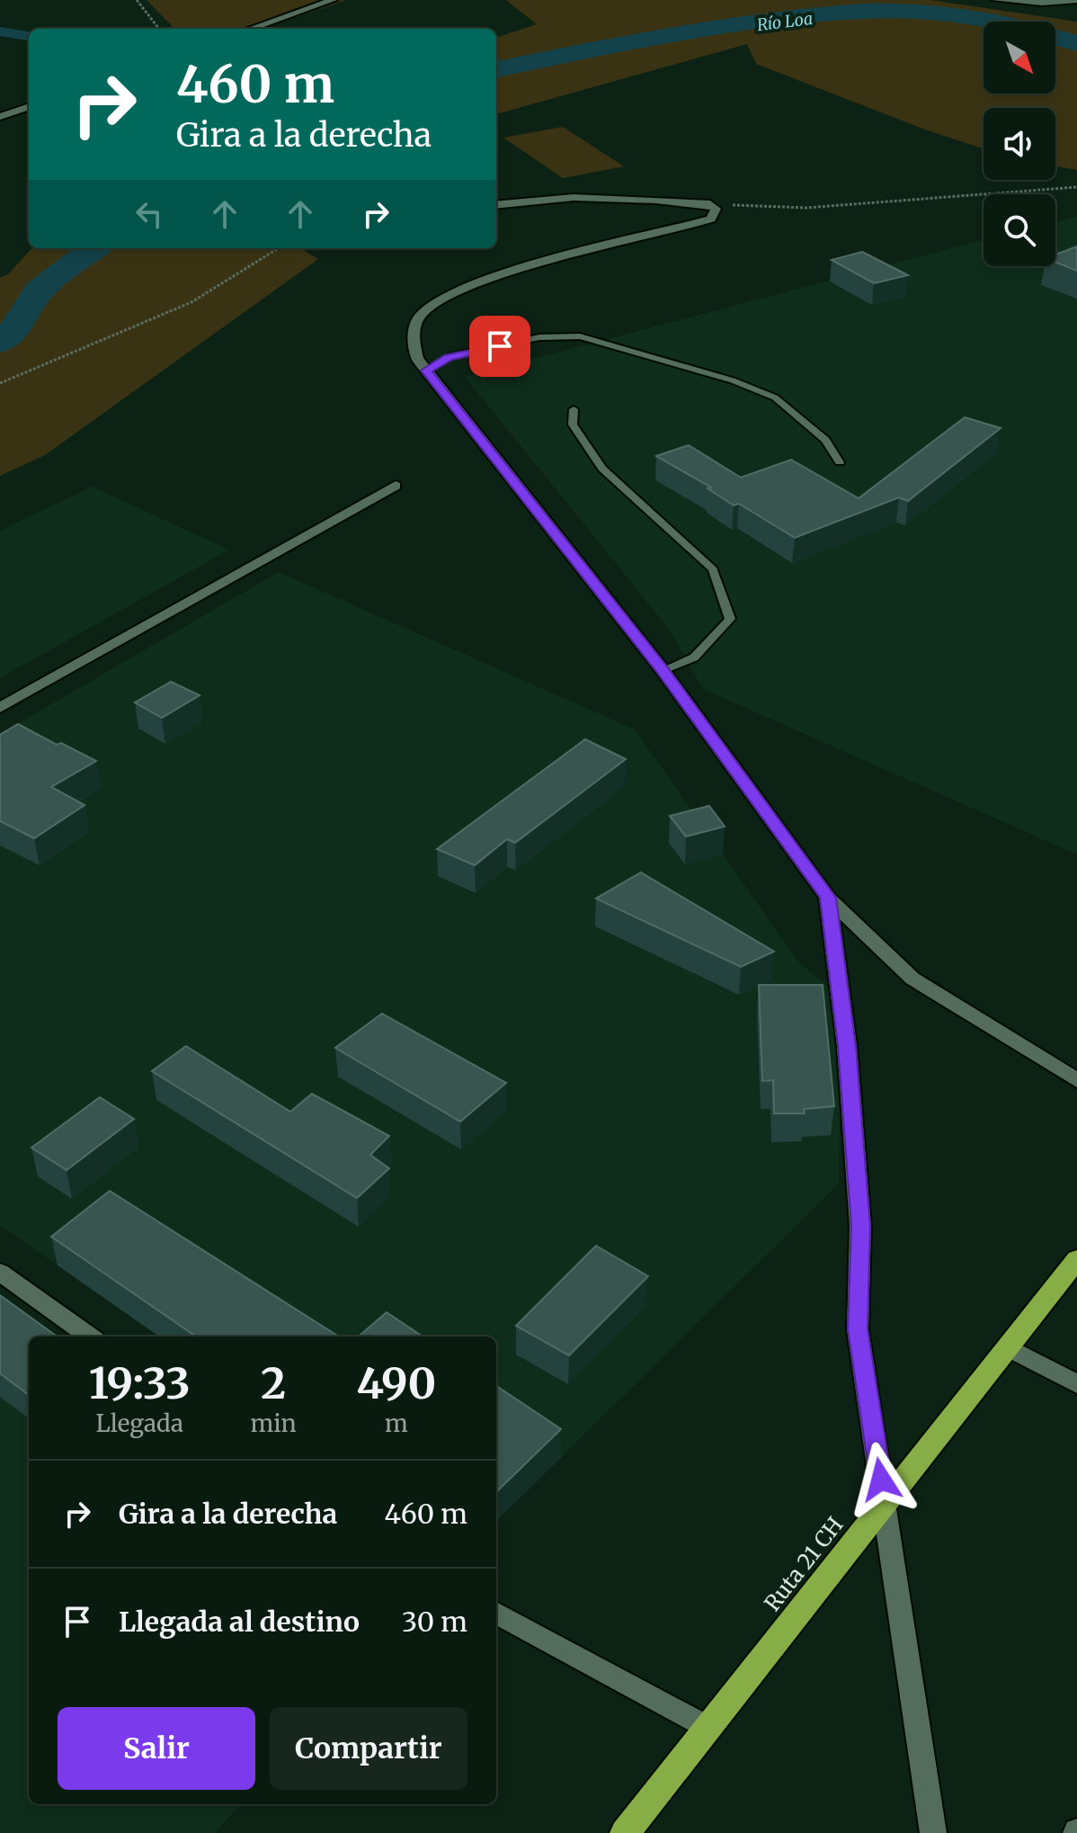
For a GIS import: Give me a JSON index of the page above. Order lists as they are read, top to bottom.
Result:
{
  "streets": {
    "highway": ["Ruta 21 CH"]
  },
  "water": ["Río Loa"],
  "north": "bottom right",
  "page": {
    "turn": ["460 m", "Gira a la derecha"],
    "eta": [
      "19:33",
      "Llegada",
      "2",
      "min",
      "490",
      "m"
    ],
    "list": [
      {
        "name": "Gira a la derecha",
        "value": "460 m"
      },
      {
        "name": "Llegada al destino",
        "value": "30 m"
      }
    ],
    "buttons": ["Salir", "Compartir"]
  }
}
